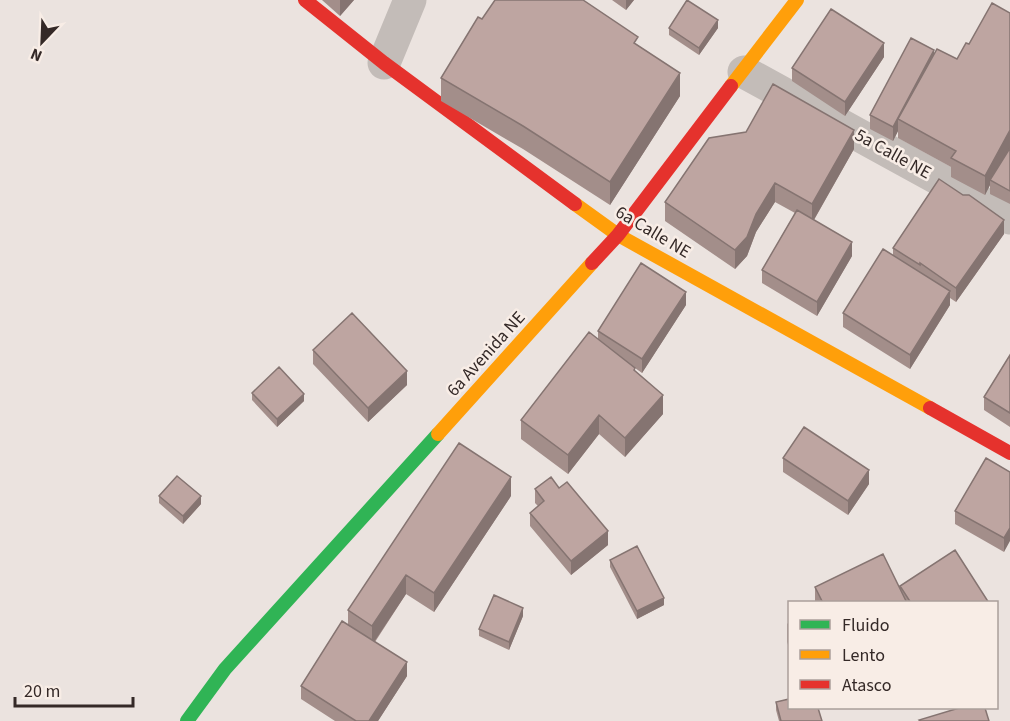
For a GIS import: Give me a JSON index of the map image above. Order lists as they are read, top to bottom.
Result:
{
  "streets": {
    "street": ["5a Calle NE", "6a Calle NE", "6a Avenida NE"]
  },
  "crossings": [
    ["5a Calle NE", "6a Avenida NE"],
    ["6a Calle NE", "6a Avenida NE"]
  ],
  "legend": ["Fluido", "Lento", "Atasco"],
  "scale_bar": "20 m",
  "north": "bottom left"
}
